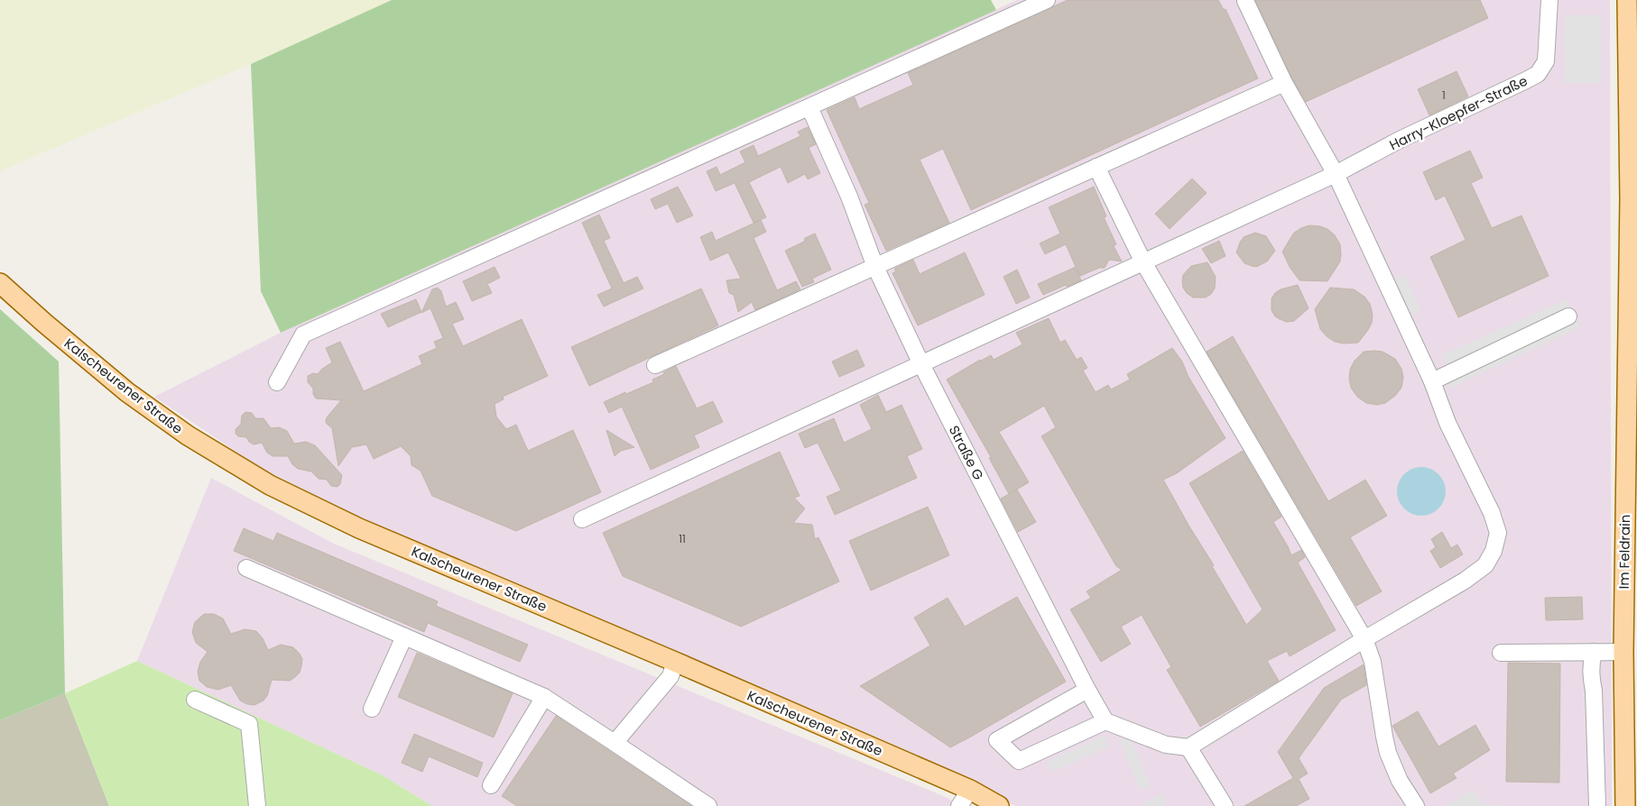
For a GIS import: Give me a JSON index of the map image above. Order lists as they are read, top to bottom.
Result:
{
  "streets": {
    "main road": ["Kalscheurener Straße", "Im Feldrain"],
    "lane": ["Harry-Kloepfer-Straße", "Straße G"]
  },
  "crossings": [
    ["Harry-Kloepfer-Straße", "Straße G"]
  ],
  "house_numbers": ["1", "11"]
}
